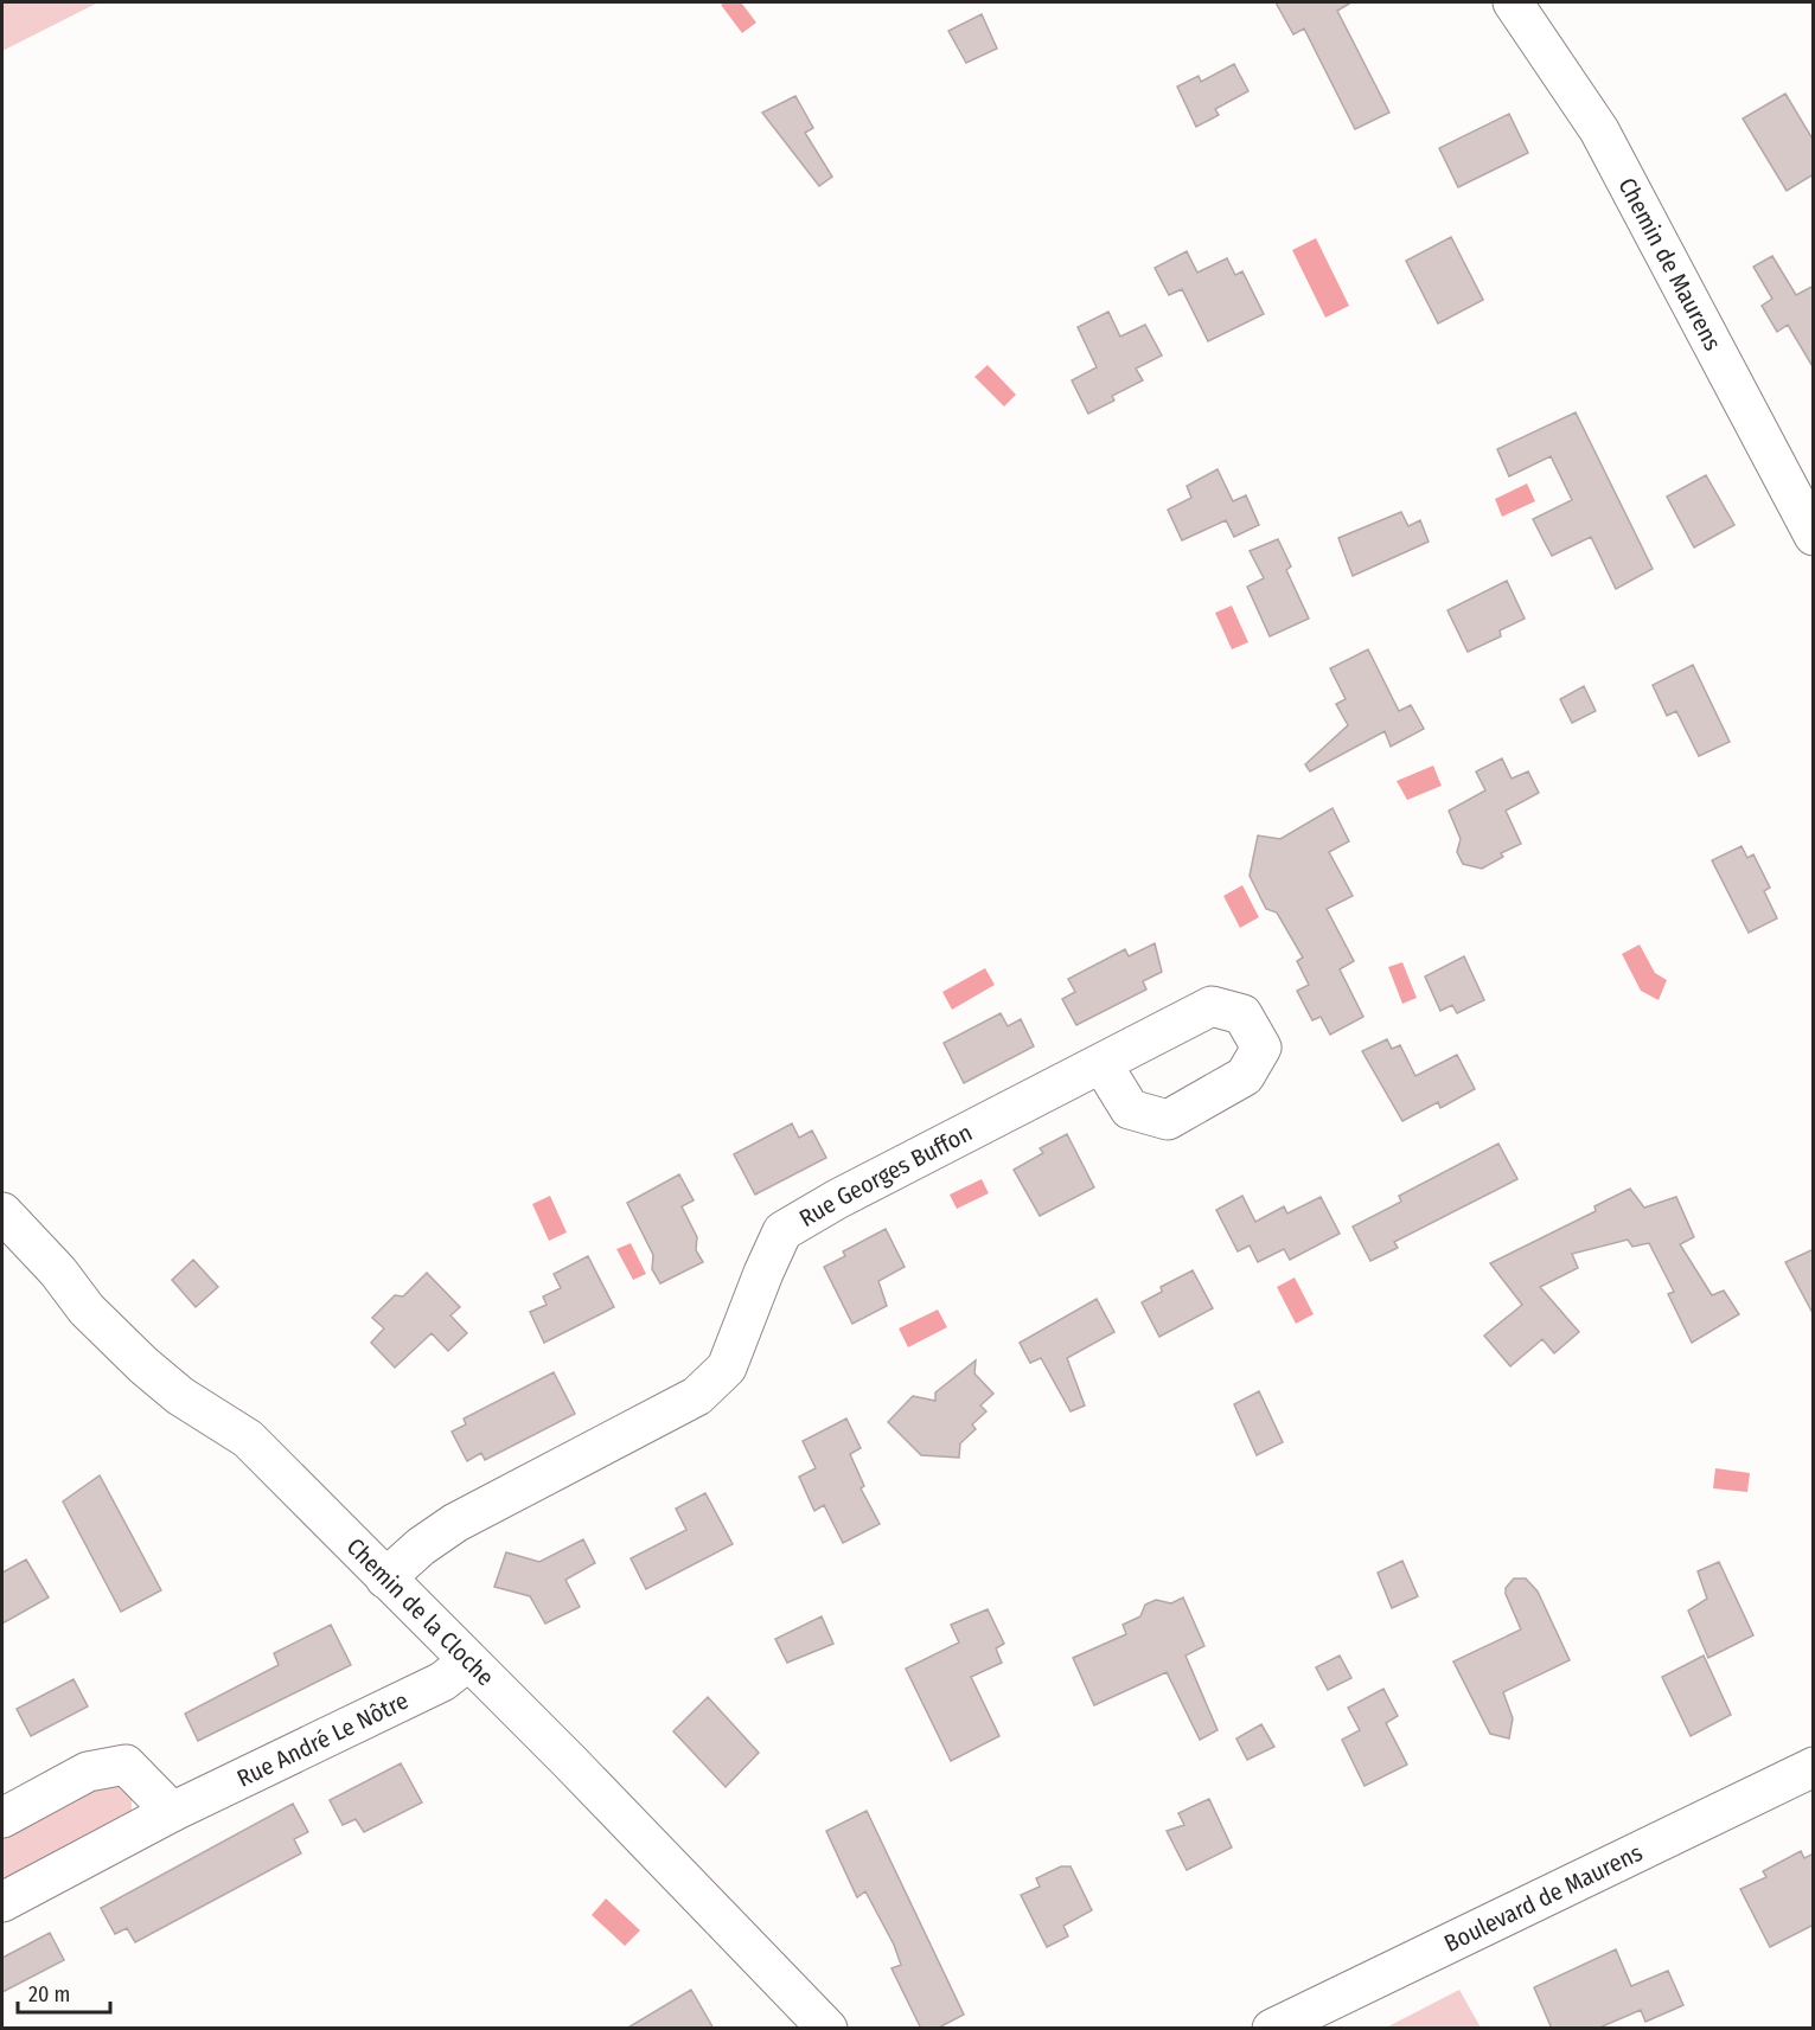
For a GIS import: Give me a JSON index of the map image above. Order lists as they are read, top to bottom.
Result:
{
  "streets": {
    "street": [
      "Chemin de Maurens",
      "Rue Georges Buffon",
      "Chemin de la Cloche",
      "Rue André Le Nôtre",
      "Boulevard de Maurens"
    ]
  },
  "crossings": [
    ["Rue Georges Buffon", "Chemin de la Cloche"],
    ["Chemin de la Cloche", "Rue André Le Nôtre"]
  ],
  "scale_bar": "20 m"
}
